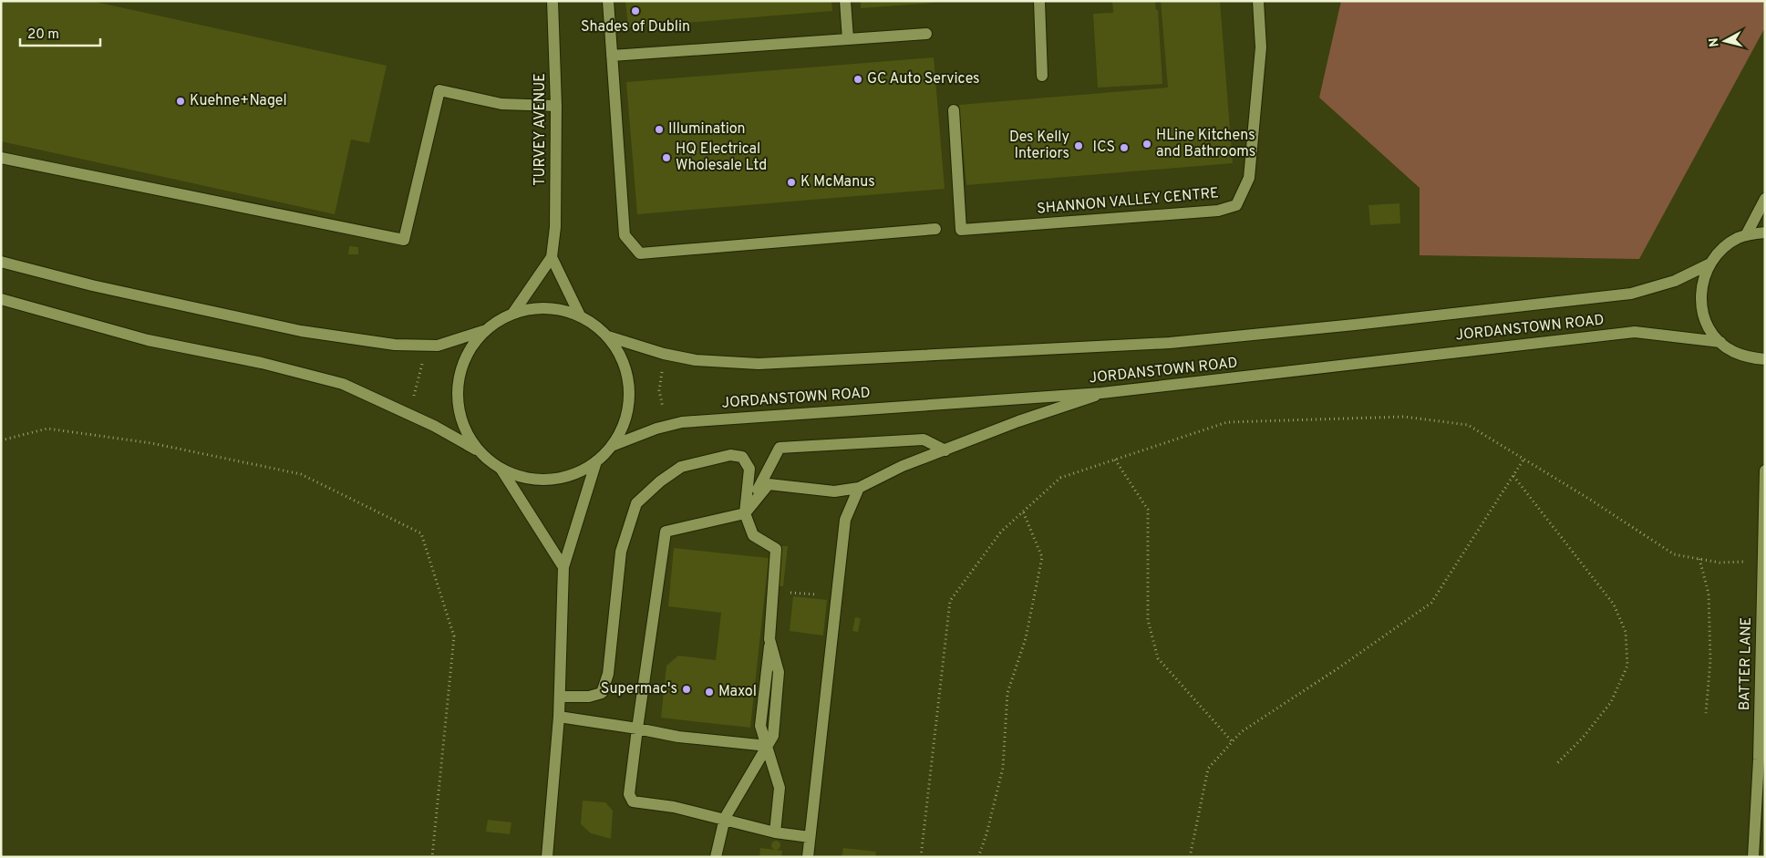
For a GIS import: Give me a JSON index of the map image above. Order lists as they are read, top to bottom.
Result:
{
  "streets": {
    "main road": [
      "TURVEY AVENUE",
      "SHANNON VALLEY CENTRE",
      "JORDANSTOWN ROAD",
      "BATTER LANE"
    ]
  },
  "places": [
    "Shades of Dublin",
    "GC Auto Services",
    "Kuehne+Nagel",
    "Illumination",
    "HLine Kitchens and Bathrooms",
    "Des Kelly Interiors",
    "ICS",
    "HQ Electrical Wholesale Ltd",
    "K McManus",
    "Supermac's",
    "Maxol"
  ],
  "scale_bar": "20 m",
  "north": "left"
}
